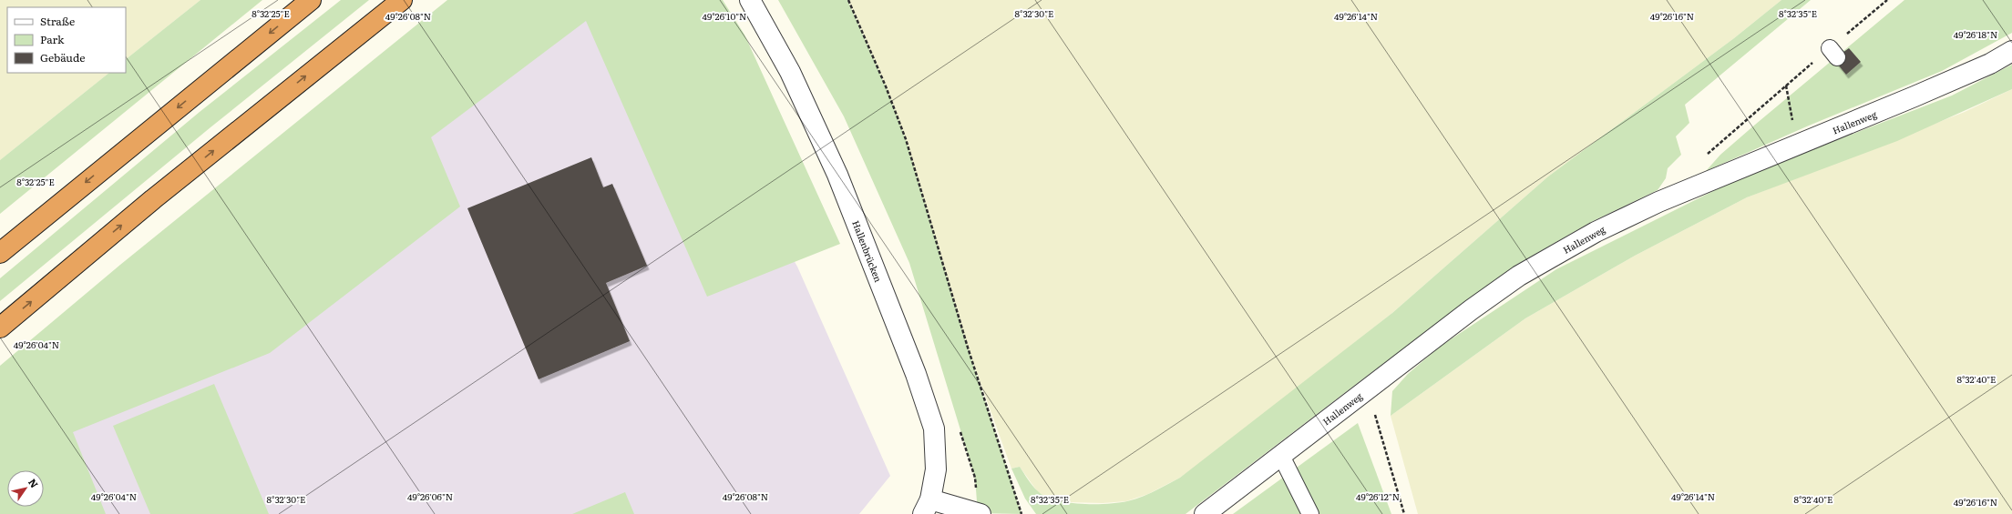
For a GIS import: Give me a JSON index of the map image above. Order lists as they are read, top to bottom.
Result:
{
  "streets": {
    "street": ["Hallenweg", "Hallenbrücken"]
  },
  "legend": ["Straße", "Park", "Gebäude"],
  "north": "top right",
  "coordinates": [
    "8°32'35\"E",
    "8°32'25\"E",
    "8°32'30\"E",
    "49°26'08\"N",
    "49°26'14\"N",
    "49°26'16\"N",
    "49°26'10\"N",
    "49°26'18\"N",
    "49°26'04\"N",
    "8°32'40\"E",
    "49°26'06\"N",
    "49°26'12\"N"
  ]
}
